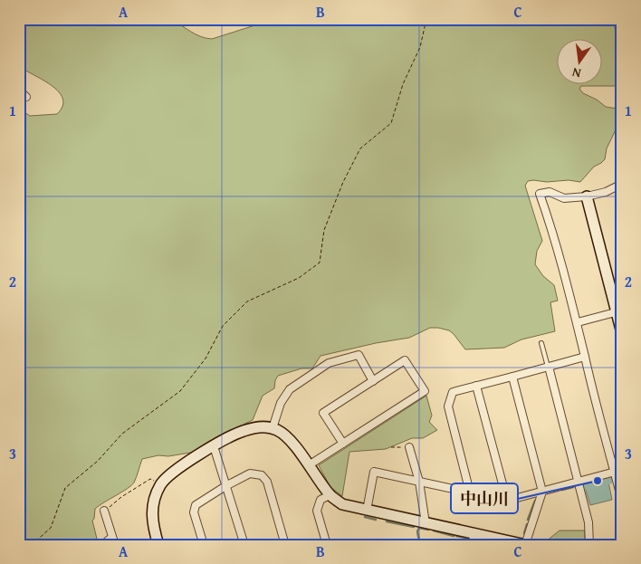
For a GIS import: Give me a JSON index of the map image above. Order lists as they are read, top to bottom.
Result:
{
  "places": ["中山川"],
  "north": "bottom",
  "grid": {
    "columns": ["A", "B", "C"],
    "rows": ["1", "2", "3"]
  }
}
